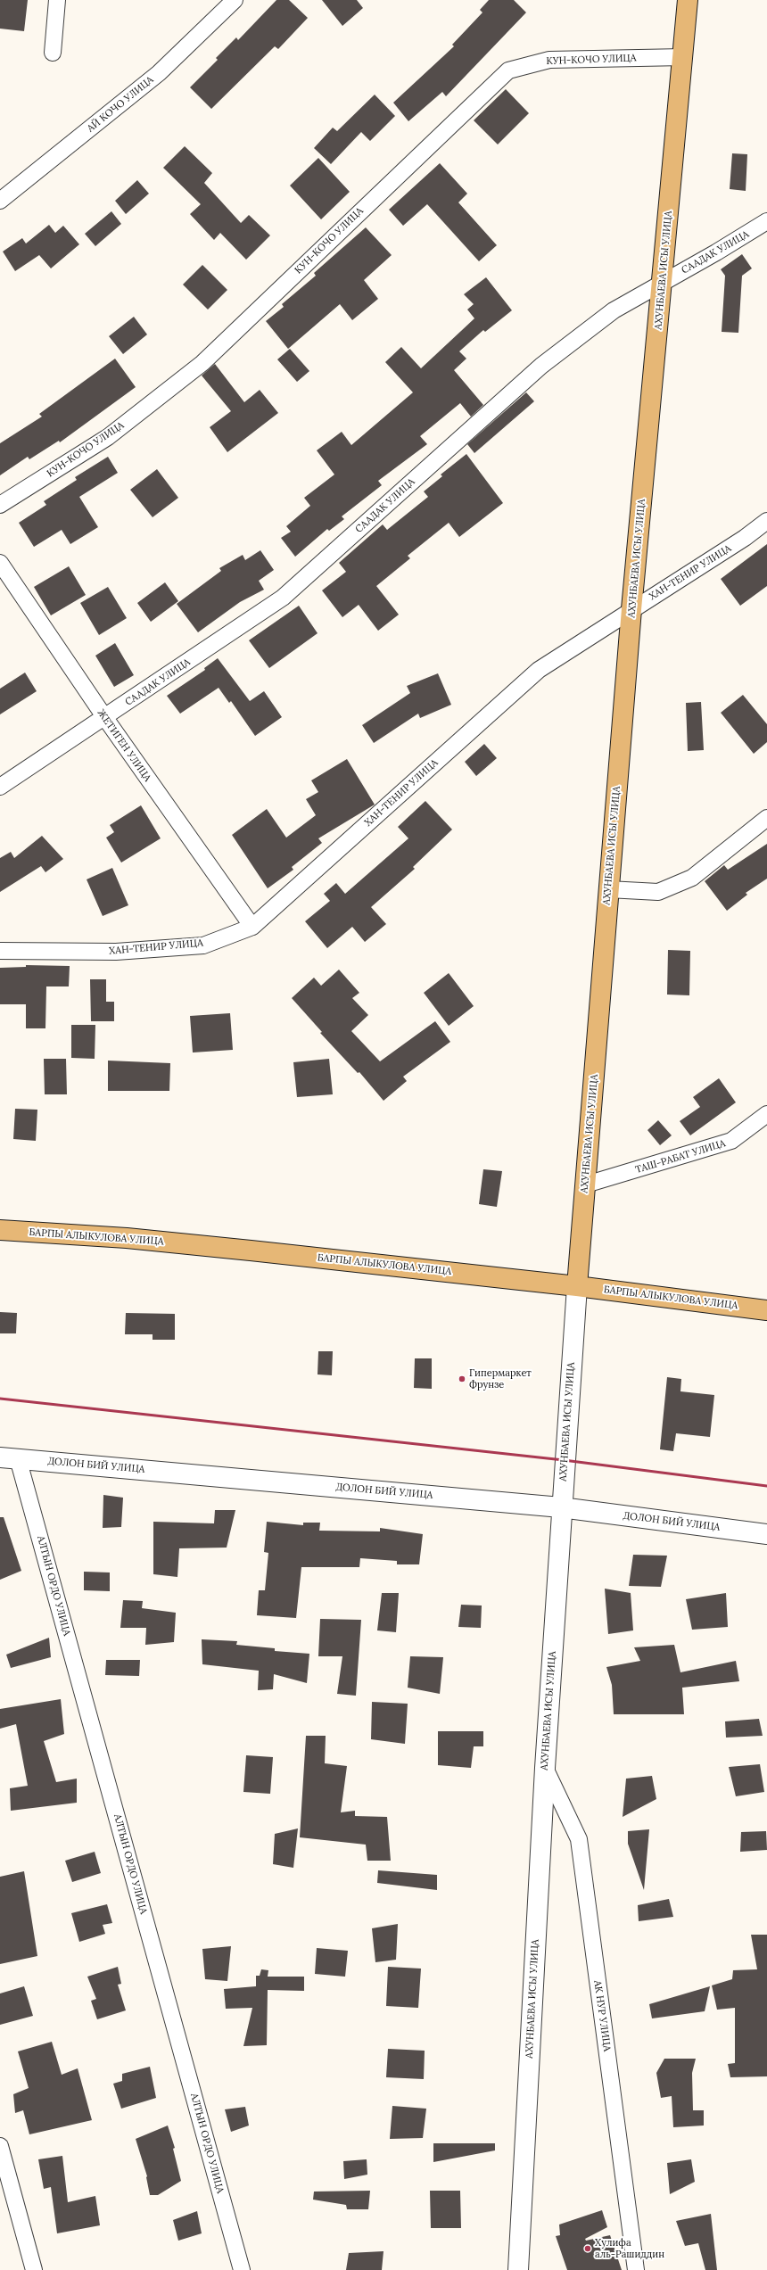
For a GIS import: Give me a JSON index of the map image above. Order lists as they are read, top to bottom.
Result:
{
  "streets": {
    "main road": ["АХУНБАЕВА ИСЫ УЛИЦА", "БАРПЫ АЛЫКУЛОВА УЛИЦА"],
    "street": [
      "КУН-КОЧО УЛИЦА",
      "АЙ КОЧО УЛИЦА",
      "СААДАК УЛИЦА",
      "ХАН-ТЕНИР УЛИЦА",
      "ЖЕТИГЕН УЛИЦА",
      "ТАШ-РАБАТ УЛИЦА",
      "ДОЛОН БИЙ УЛИЦА",
      "АЛТЫН ОРДО УЛИЦА",
      "АК НУР УЛИЦА"
    ]
  },
  "crossings": [
    ["КУН-КОЧО УЛИЦА", "АХУНБАЕВА ИСЫ УЛИЦА"],
    ["СААДАК УЛИЦА", "АХУНБАЕВА ИСЫ УЛИЦА"],
    ["СААДАК УЛИЦА", "ЖЕТИГЕН УЛИЦА"],
    ["АХУНБАЕВА ИСЫ УЛИЦА", "ХАН-ТЕНИР УЛИЦА"],
    ["АХУНБАЕВА ИСЫ УЛИЦА", "ТАШ-РАБАТ УЛИЦА"],
    ["АХУНБАЕВА ИСЫ УЛИЦА", "БАРПЫ АЛЫКУЛОВА УЛИЦА"],
    ["АХУНБАЕВА ИСЫ УЛИЦА", "ДОЛОН БИЙ УЛИЦА"],
    ["АХУНБАЕВА ИСЫ УЛИЦА", "АК НУР УЛИЦА"],
    ["ХАН-ТЕНИР УЛИЦА", "ЖЕТИГЕН УЛИЦА"],
    ["ДОЛОН БИЙ УЛИЦА", "АЛТЫН ОРДО УЛИЦА"]
  ],
  "places": ["Гипермаркет Фрунзе", "Хулифа аль-Рашиддин"]
}
